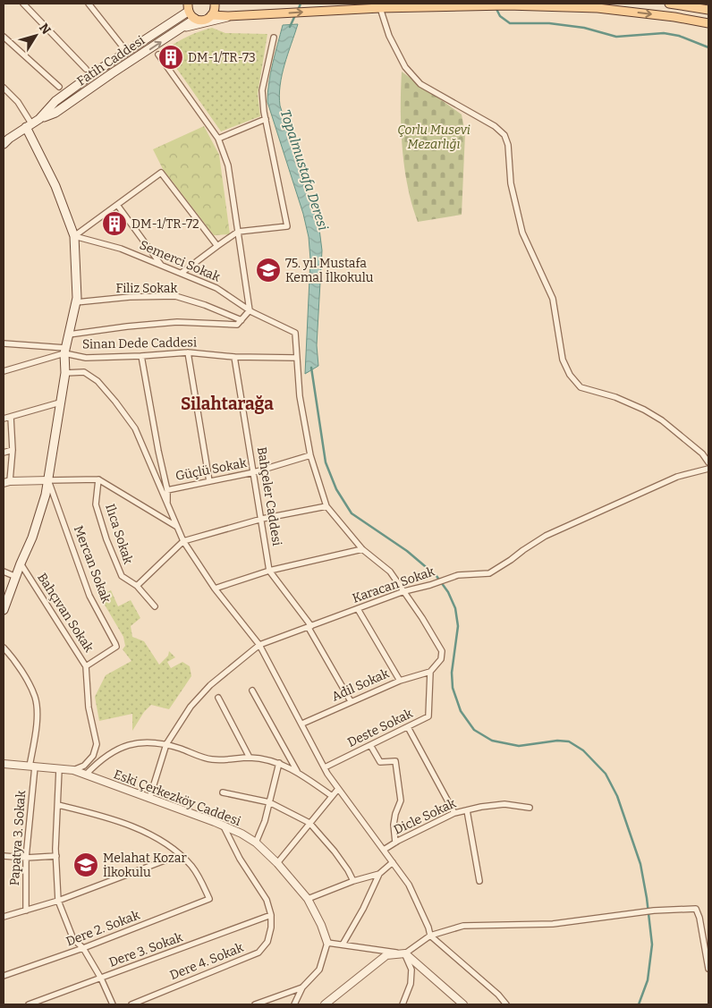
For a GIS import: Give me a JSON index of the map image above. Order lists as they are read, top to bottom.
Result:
{
  "streets": {
    "main road": ["Fatih Caddesi"],
    "street": [
      "Semerci Sokak",
      "Filiz Sokak",
      "Sinan Dede Caddesi",
      "Güçlü Sokak",
      "Bahçeler Caddesi",
      "Ilıca Sokak",
      "Mercan Sokak",
      "Karacan Sokak",
      "Bahçıvan Sokak",
      "Adil Sokak",
      "Deste Sokak",
      "Eski Çerkezköy Caddesi",
      "Dicle Sokak",
      "Papatya 3. Sokak",
      "Dere 2. Sokak",
      "Dere 3. Sokak",
      "Dere 4. Sokak"
    ]
  },
  "crossings": [
    ["Semerci Sokak", "Sinan Dede Caddesi"],
    ["Sinan Dede Caddesi", "Bahçeler Caddesi"],
    ["Güçlü Sokak", "Bahçeler Caddesi"],
    ["Bahçeler Caddesi", "Karacan Sokak"],
    ["Bahçeler Caddesi", "Adil Sokak"],
    ["Mercan Sokak", "Bahçıvan Sokak"],
    ["Karacan Sokak", "Eski Çerkezköy Caddesi"],
    ["Bahçıvan Sokak", "Eski Çerkezköy Caddesi"],
    ["Adil Sokak", "Deste Sokak"],
    ["Eski Çerkezköy Caddesi", "Papatya 3. Sokak"],
    ["Eski Çerkezköy Caddesi", "Dere 4. Sokak"],
    ["Dere 3. Sokak", "Dere 4. Sokak"]
  ],
  "districts": ["Silahtarağa"],
  "water": ["Topalmustafa Deresi"],
  "parks": ["Çorlu Musevi Mezarlığı"],
  "places": {
    "building": ["DM-1/TR-73", "DM-1/TR-72"],
    "school or university": ["75. yıl Mustafa Kemal İlkokulu", "Melahat Kozar İlkokulu"]
  },
  "north": "top right"
}
